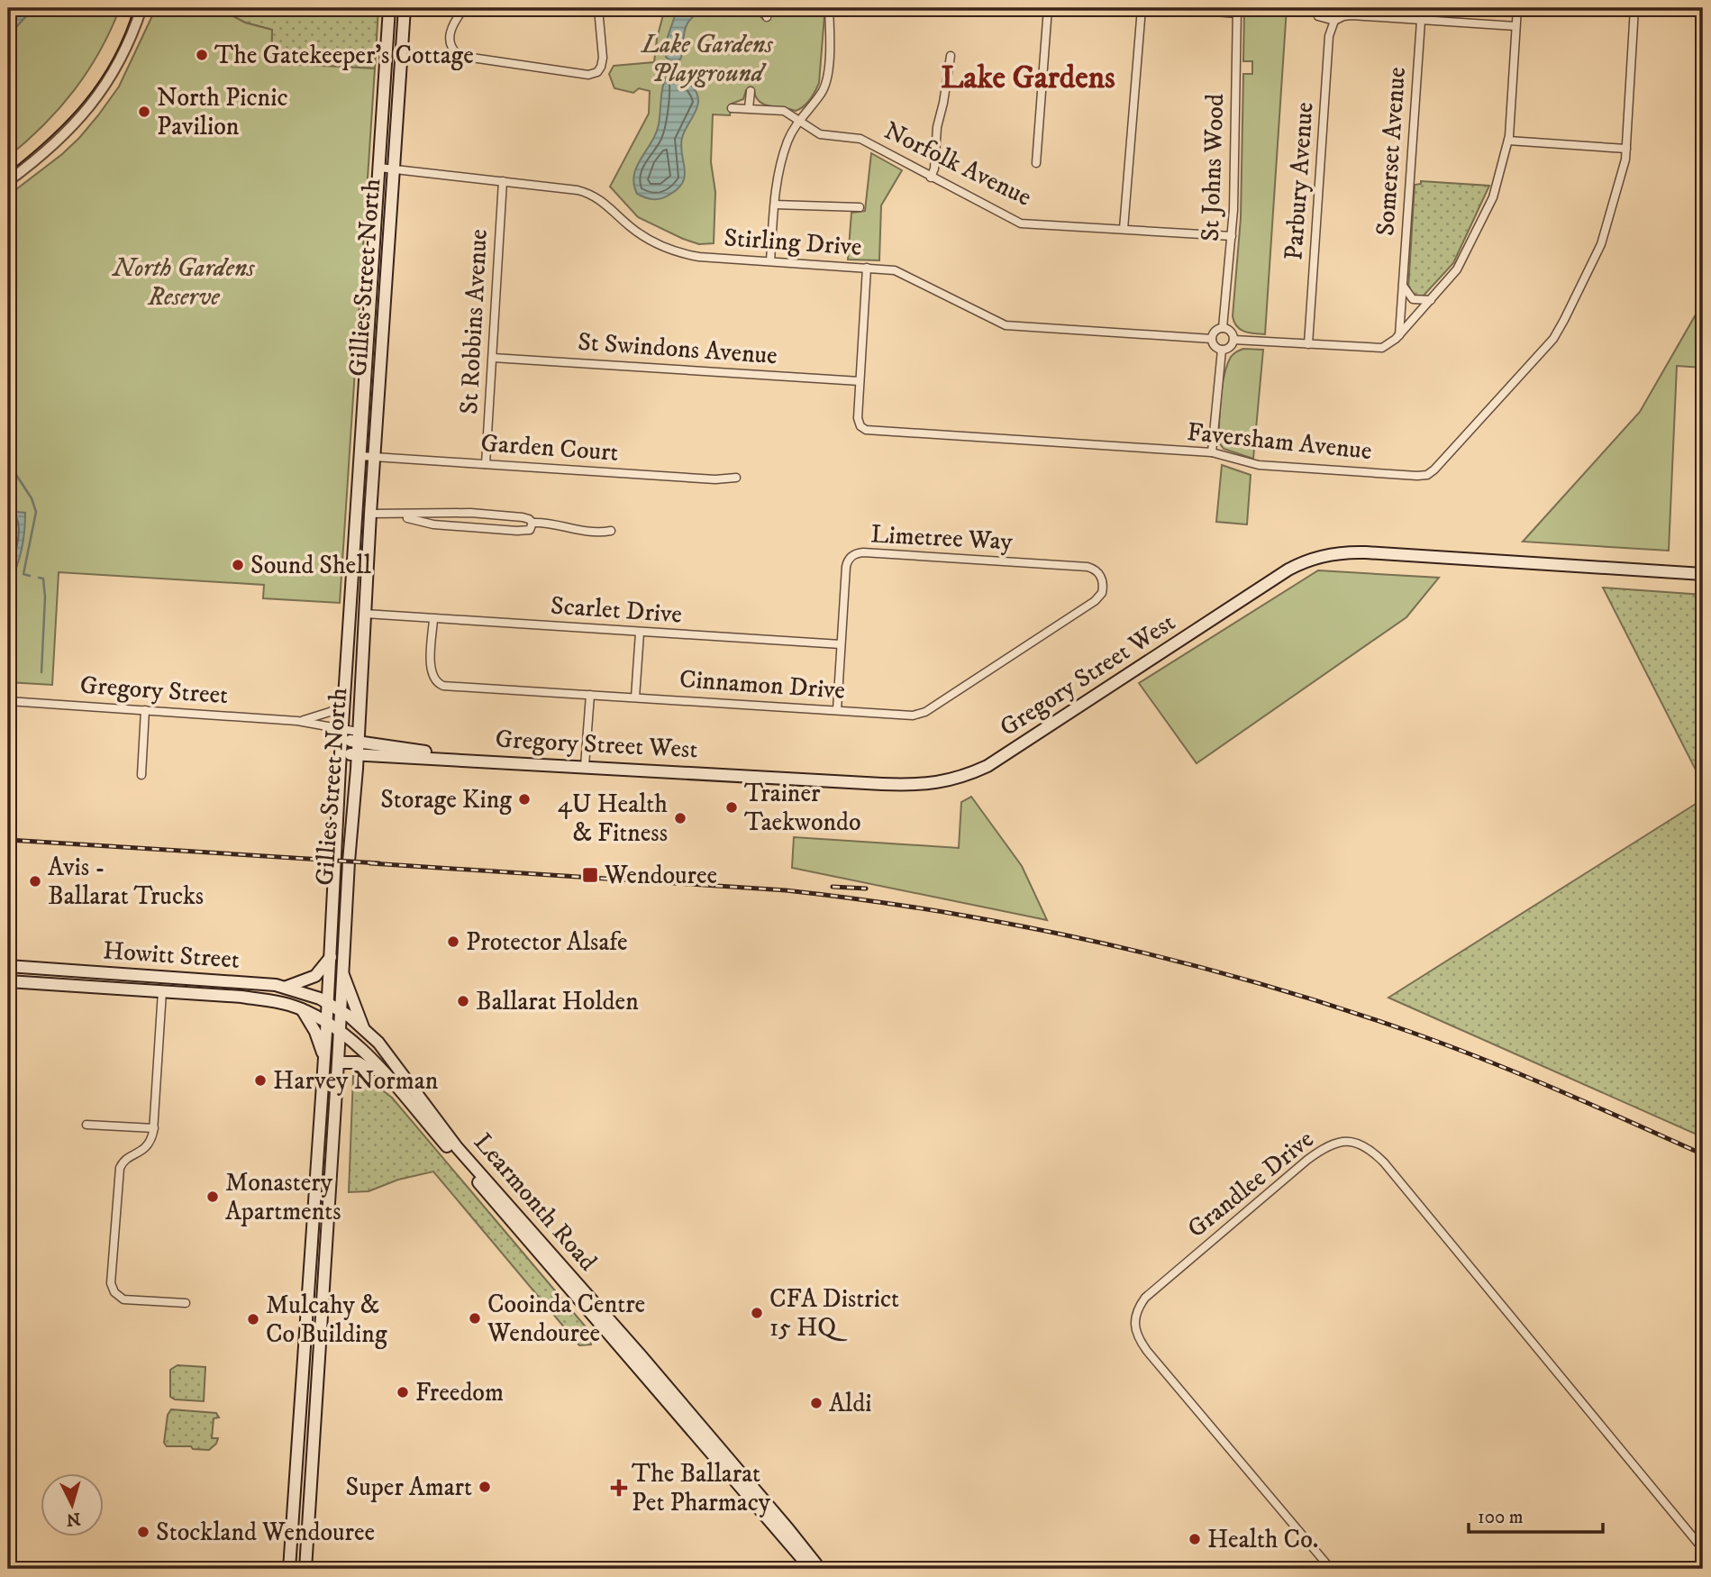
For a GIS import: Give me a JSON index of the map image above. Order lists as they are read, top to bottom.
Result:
{
  "streets": {
    "main road": [
      "Gillies Street North",
      "Gregory Street West",
      "Howitt Street",
      "Learmonth Road"
    ],
    "street": [
      "Somerset Avenue",
      "Norfolk Avenue",
      "St Johns Wood",
      "Parbury Avenue",
      "Stirling Drive",
      "St Robbins Avenue",
      "St Swindons Avenue",
      "Faversham Avenue",
      "Garden Court",
      "Limetree Way",
      "Scarlet Drive",
      "Cinnamon Drive",
      "Gregory Street",
      "Grandlee Drive"
    ]
  },
  "crossings": [
    ["Norfolk Avenue", "St Johns Wood"],
    ["St Johns Wood", "Stirling Drive"],
    ["Stirling Drive", "Gillies Street North"],
    ["Stirling Drive", "St Robbins Avenue"],
    ["Gillies Street North", "Garden Court"],
    ["Gillies Street North", "Scarlet Drive"],
    ["Gillies Street North", "Gregory Street West"],
    ["Gillies Street North", "Gregory Street"],
    ["Gillies Street North", "Howitt Street"],
    ["Gillies Street North", "Learmonth Road"],
    ["St Robbins Avenue", "St Swindons Avenue"],
    ["St Robbins Avenue", "Garden Court"],
    ["St Swindons Avenue", "Faversham Avenue"],
    ["Limetree Way", "Scarlet Drive"],
    ["Limetree Way", "Cinnamon Drive"],
    ["Scarlet Drive", "Cinnamon Drive"],
    ["Gregory Street West", "Gregory Street"],
    ["Howitt Street", "Learmonth Road"]
  ],
  "districts": ["Lake Gardens"],
  "parks": ["Lake Gardens Playground", "North Gardens Reserve"],
  "places": {
    "other": [
      "The Gatekeeper's Cottage",
      "North Picnic Pavilion",
      "Sound Shell",
      "Storage King",
      "Trainer Taekwondo",
      "4U Health & Fitness",
      "Avis - Ballarat Trucks",
      "Protector Alsafe",
      "Ballarat Holden",
      "Harvey Norman",
      "Monastery Apartments",
      "CFA District 15 HQ",
      "Cooinda Centre Wendouree",
      "Mulcahy & Co Building",
      "Freedom",
      "Aldi",
      "Super Amart",
      "Stockland Wendouree",
      "Health Co."
    ],
    "transit": ["Wendouree"],
    "health": ["The Ballarat Pet Pharmacy"]
  },
  "scale_bar": "100 m",
  "north": "bottom"
}
